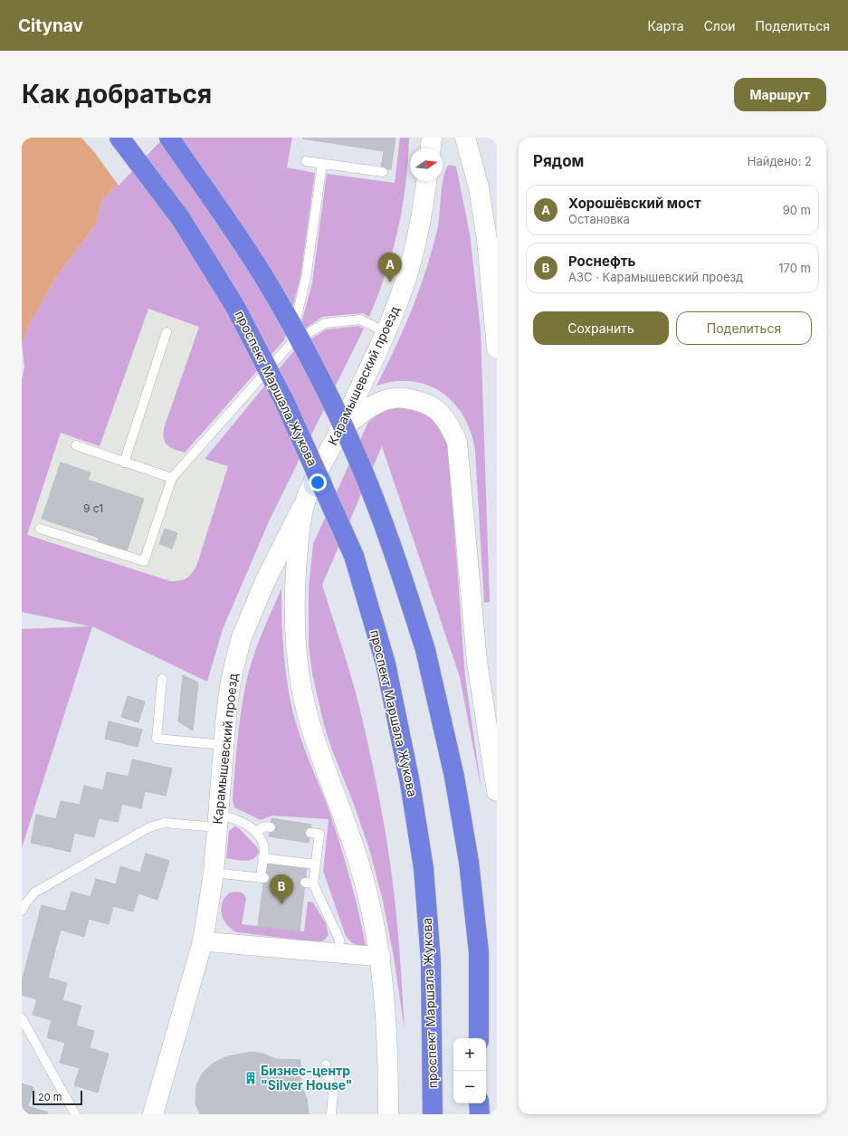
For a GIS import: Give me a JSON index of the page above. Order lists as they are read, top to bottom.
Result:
{
  "streets": {
    "main road": ["Карамышевский проезд", "проспект Маршала Жукова"]
  },
  "places": {
    "building": ["Бизнес-центр \"Silver House\""]
  },
  "house_numbers": ["9 с1"],
  "scale_bar": "20 m",
  "north": "right",
  "page": {
    "header": "Citynav",
    "nav": ["Карта", "Слои", "Поделиться"],
    "buttons": [
      "Маршрут",
      ["Сохранить", "Поделиться"]
    ],
    "title": "Как добраться",
    "heading": ["Рядом", "Найдено: 2"],
    "list": [
      {
        "mark": "A",
        "name": "Хорошёвский мост",
        "note": "Остановка",
        "value": "90 m"
      },
      {
        "mark": "B",
        "name": "Роснефть",
        "note": "АЗС · Карамышевский проезд",
        "value": "170 m"
      }
    ],
    "pins": ["A", "B"],
    "map_buttons": ["+", "−"],
    "scale": "20 m"
  }
}
